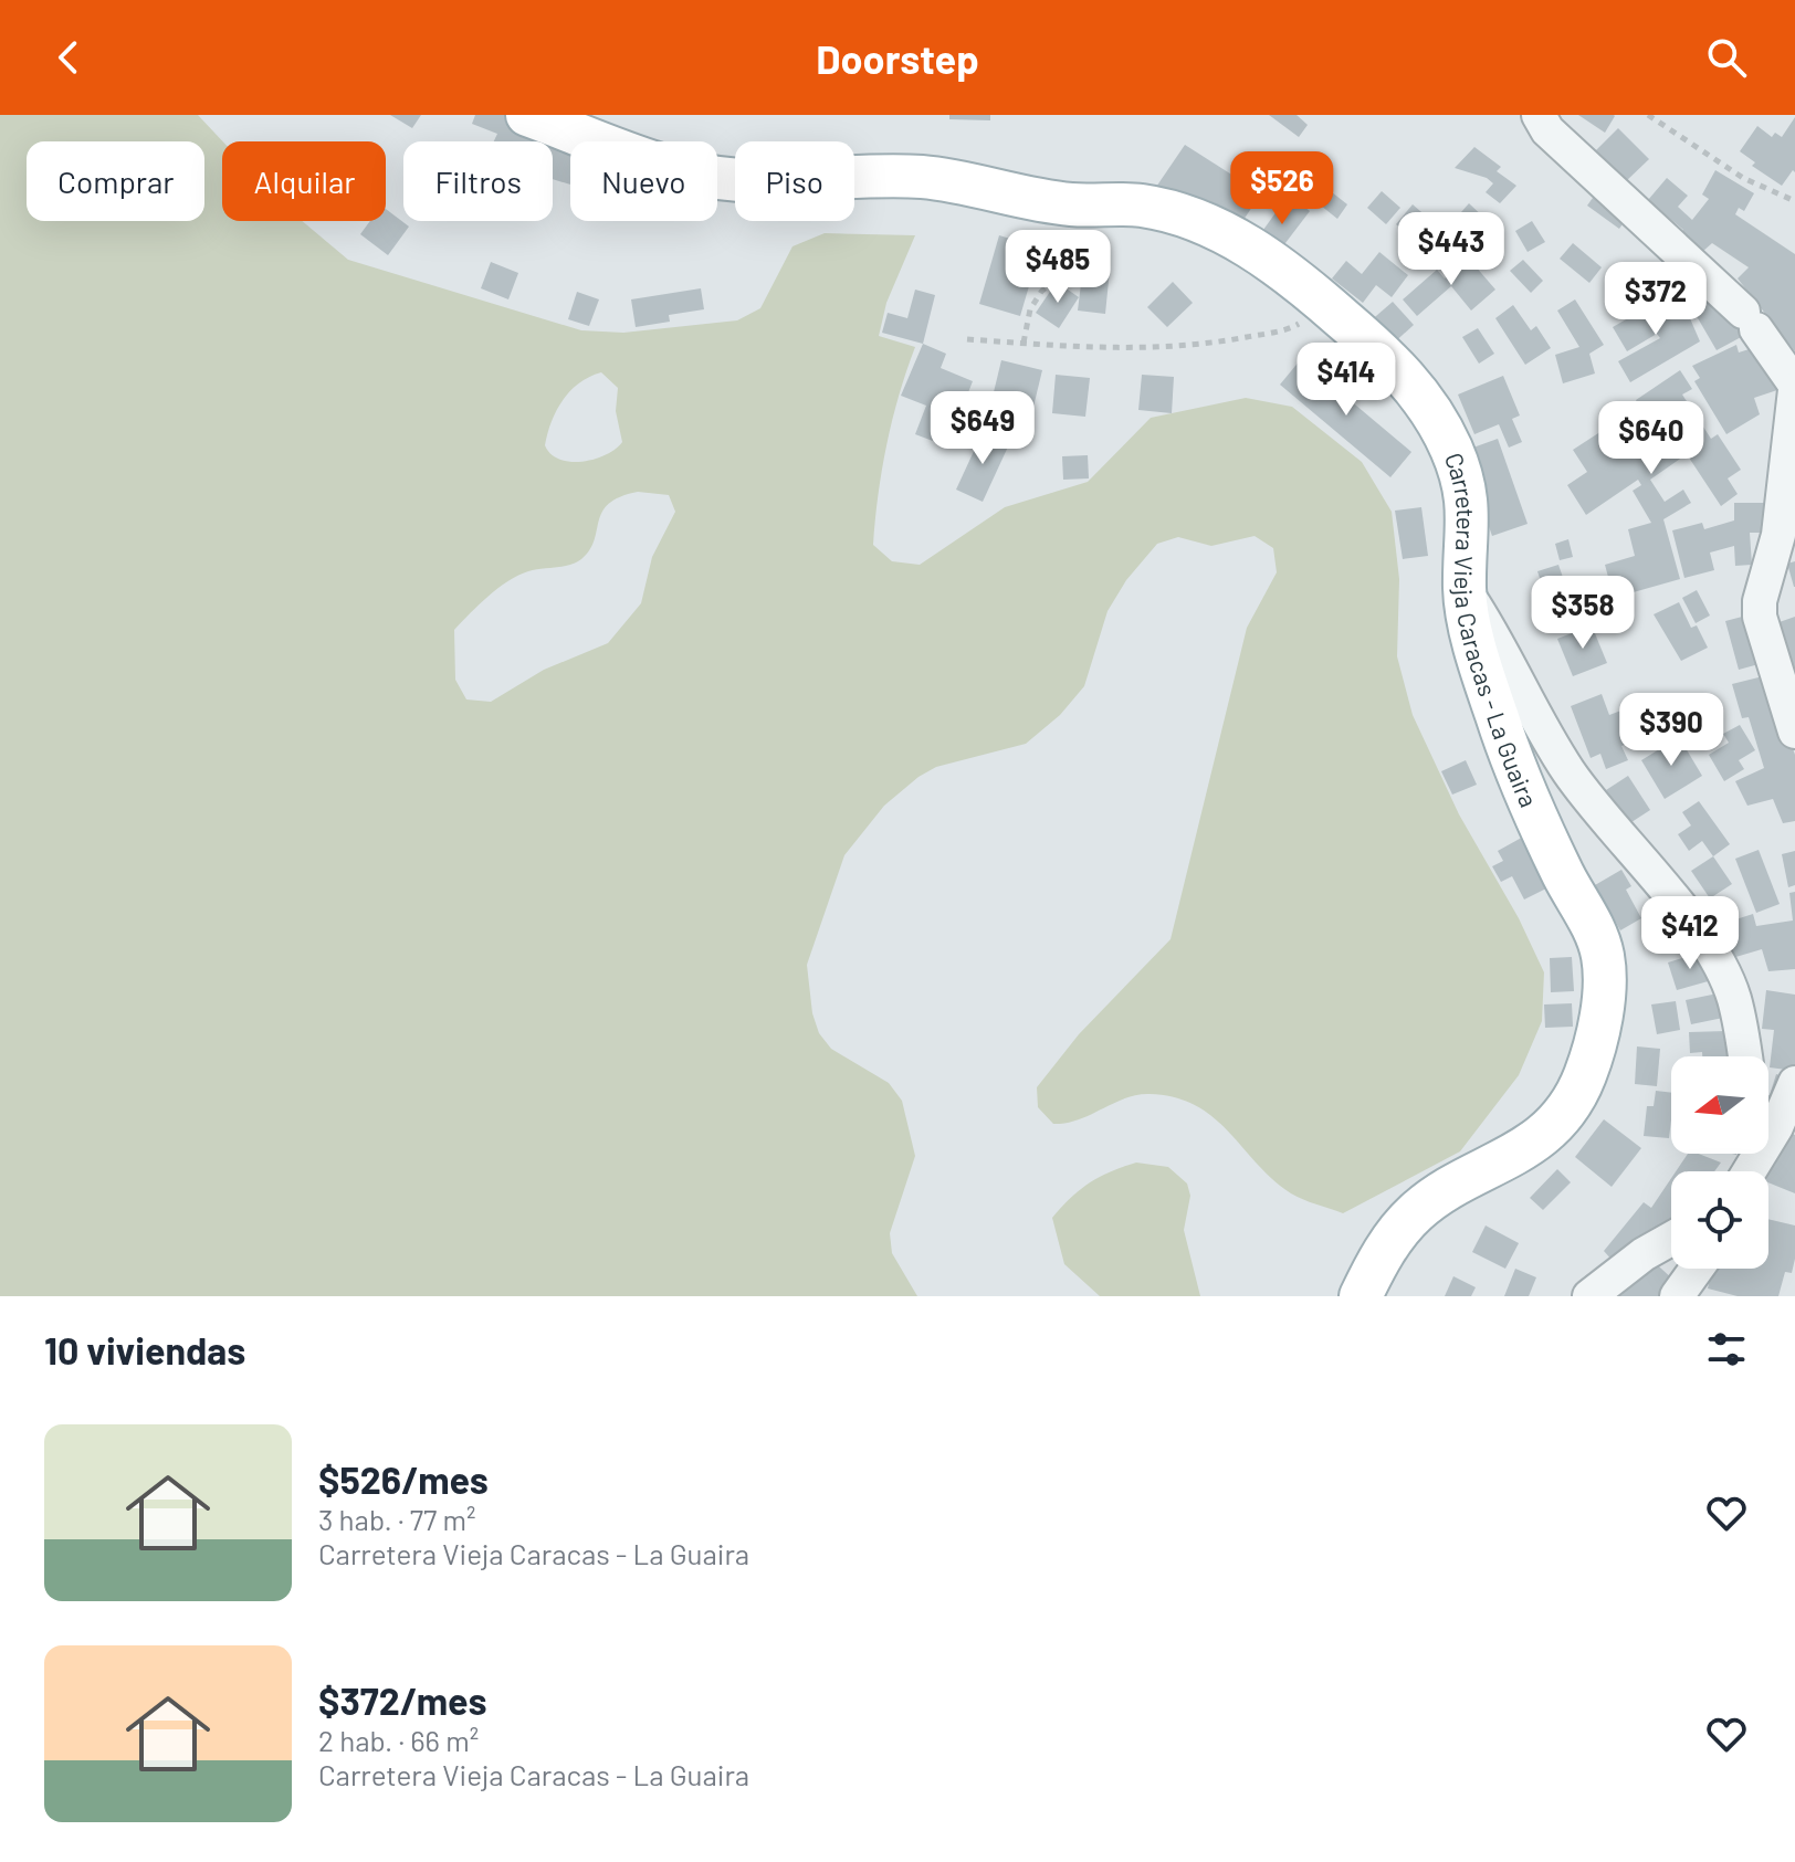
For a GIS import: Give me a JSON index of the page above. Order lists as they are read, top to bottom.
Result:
{
  "streets": {
    "main road": ["Carretera Vieja Caracas - La Guaira"]
  },
  "north": "left",
  "page": {
    "header": "Doorstep",
    "chip": [
      "Comprar",
      "Alquilar",
      "Filtros",
      "Nuevo",
      "Piso"
    ],
    "price": [
      "$526",
      "$443",
      "$485",
      "$372",
      "$414",
      "$649",
      "$640",
      "$358",
      "$390",
      "$412"
    ],
    "heading": "10 viviendas",
    "list": [
      {
        "name": "$526/mes",
        "note": "3 hab. · 77 m² · Carretera Vieja Caracas - La Guaira"
      },
      {
        "name": "$372/mes",
        "note": "2 hab. · 66 m² · Carretera Vieja Caracas - La Guaira"
      }
    ]
  }
}
